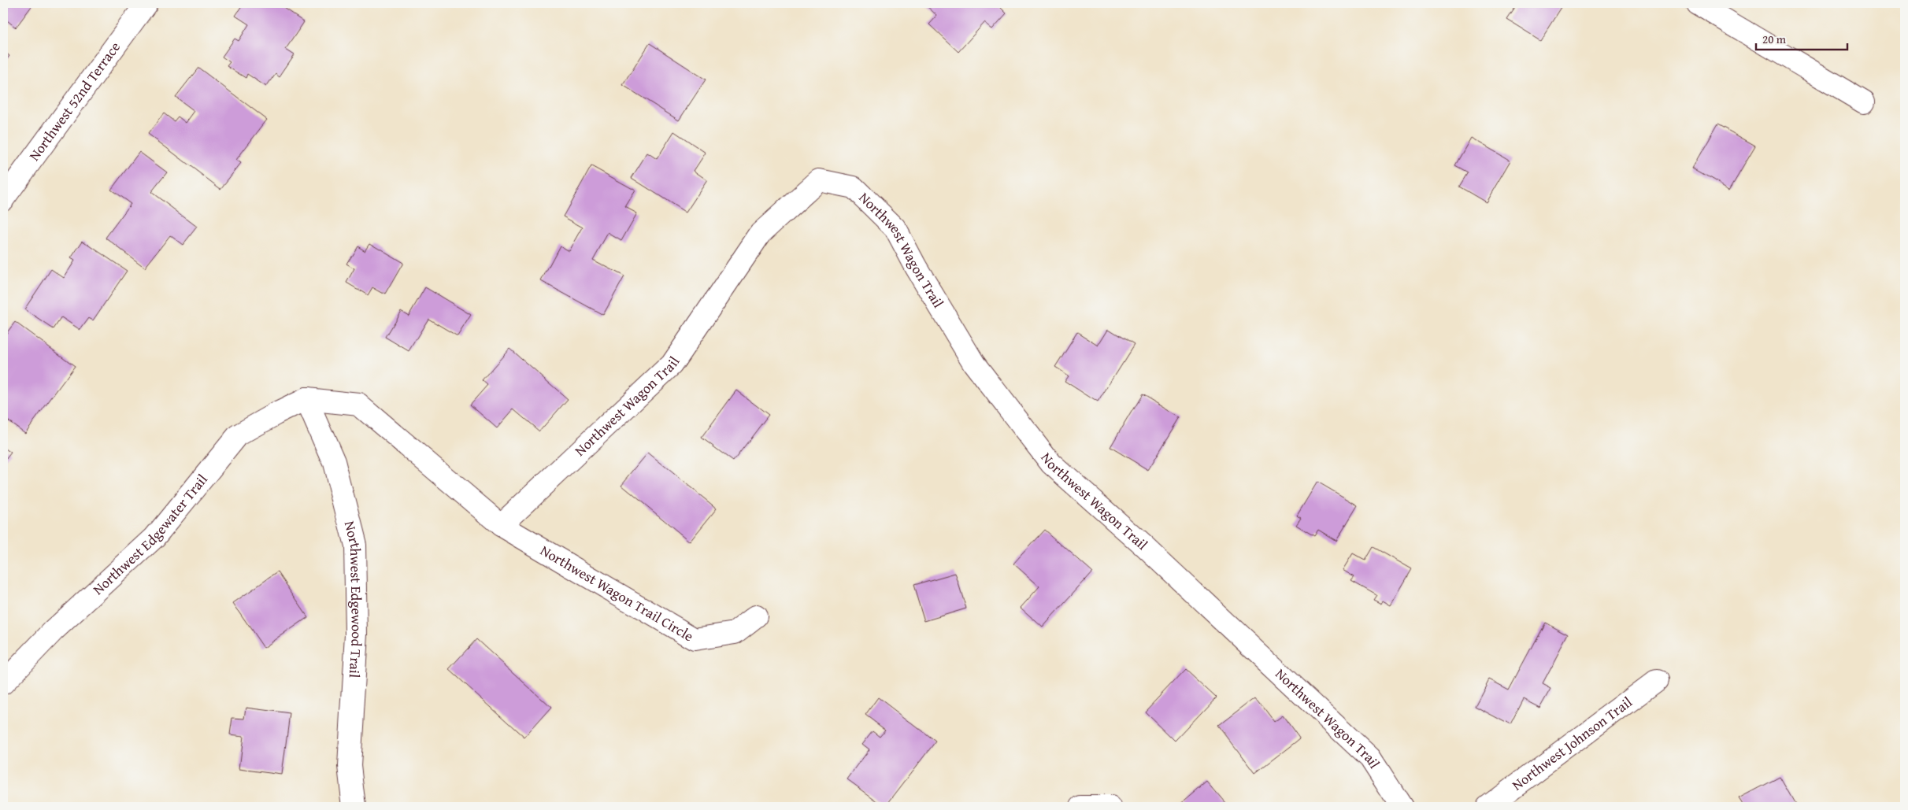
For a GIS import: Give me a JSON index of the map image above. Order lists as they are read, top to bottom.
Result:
{
  "streets": {
    "street": [
      "Northwest 52nd Terrace",
      "Northwest Wagon Trail",
      "Northwest Edgewater Trail",
      "Northwest Wagon Trail Circle",
      "Northwest Edgewood Trail",
      "Northwest Johnson Trail"
    ]
  },
  "crossings": [
    ["Northwest Wagon Trail", "Northwest Wagon Trail Circle"],
    ["Northwest Edgewater Trail", "Northwest Edgewood Trail"]
  ],
  "scale_bar": "20 m"
}
